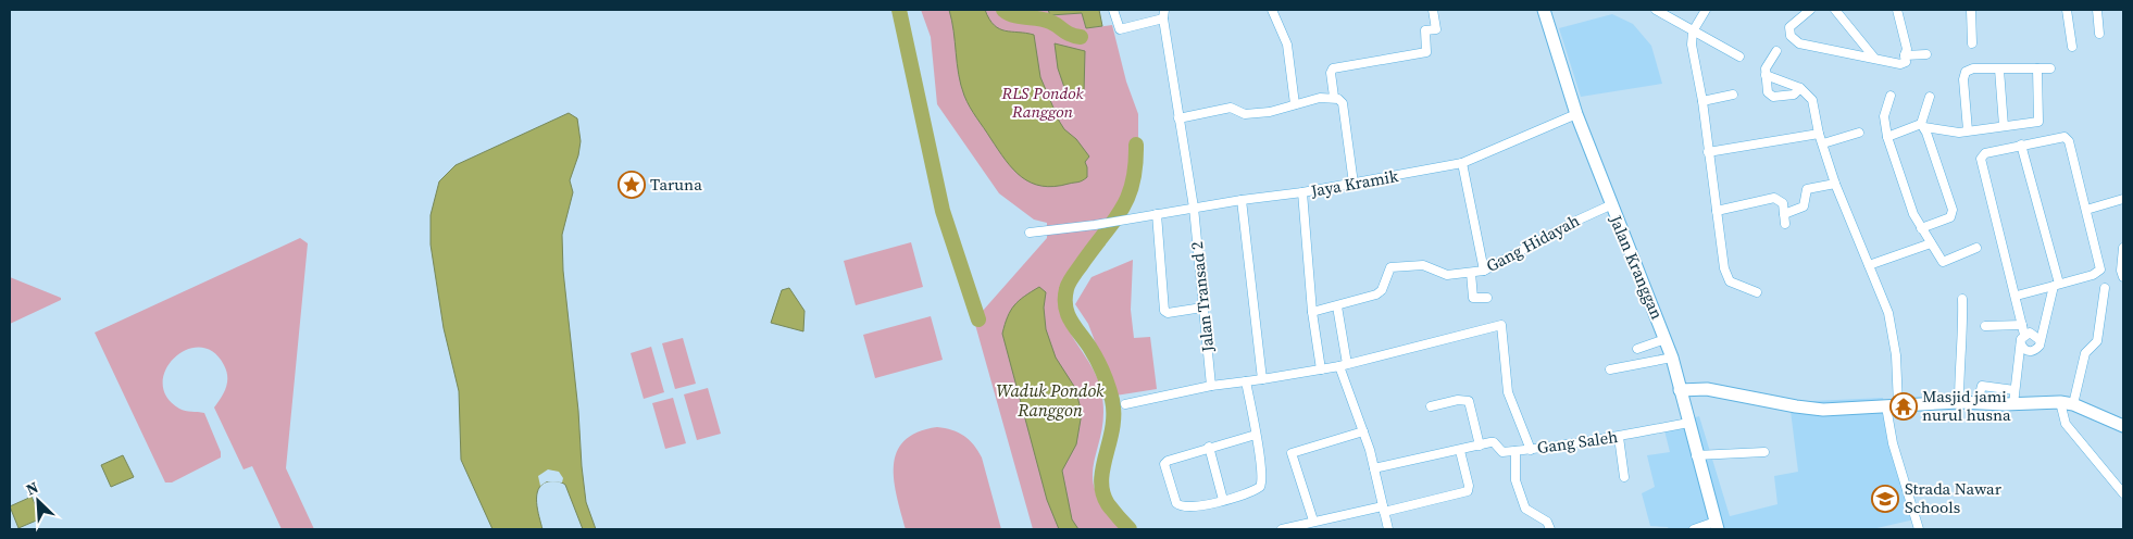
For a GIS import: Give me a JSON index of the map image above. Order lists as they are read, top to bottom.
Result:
{
  "streets": {
    "main road": ["Jalan Kranggan"],
    "street": [
      "Jaya Kramik",
      "Gang Hidayah",
      "Jalan Transad 2",
      "Gang Saleh"
    ]
  },
  "crossings": [
    ["Jaya Kramik", "Jalan Kranggan"],
    ["Jaya Kramik", "Jalan Transad 2"],
    ["Gang Hidayah", "Jalan Kranggan"],
    ["Jalan Kranggan", "Gang Saleh"]
  ],
  "water": ["Waduk Pondok Ranggon"],
  "parks": ["RLS Pondok Ranggon"],
  "places": {
    "place": ["Taruna"],
    "temple": ["Masjid jami nurul husna"],
    "school or university": ["Strada Nawar Schools"]
  },
  "north": "top left"
}
